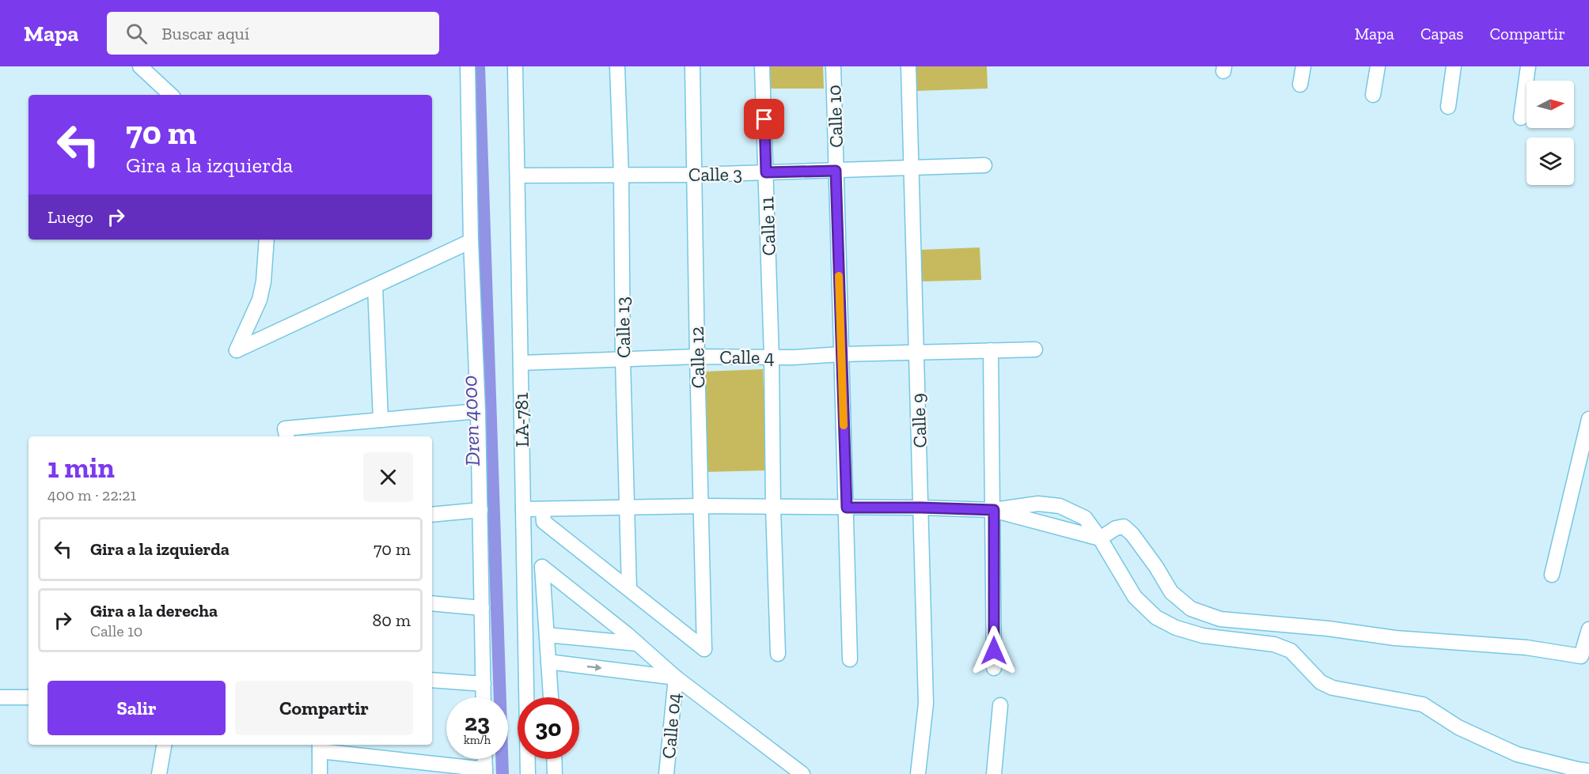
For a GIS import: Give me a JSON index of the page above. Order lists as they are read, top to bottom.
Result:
{
  "streets": {
    "street": [
      "Calle 10",
      "Calle 3",
      "Calle 11",
      "Calle 13",
      "Calle 4",
      "Calle 12",
      "LA-781",
      "Calle 9",
      "Calle 04"
    ]
  },
  "crossings": [
    ["Calle 10", "Calle 3"],
    ["Calle 10", "Calle 4"],
    ["Calle 3", "Calle 11"],
    ["Calle 3", "Calle 13"],
    ["Calle 3", "Calle 12"],
    ["Calle 3", "LA-781"],
    ["Calle 3", "Calle 9"],
    ["Calle 11", "Calle 4"],
    ["Calle 13", "Calle 4"],
    ["Calle 13", "Calle 12"],
    ["Calle 4", "Calle 12"],
    ["Calle 4", "LA-781"],
    ["Calle 4", "Calle 9"]
  ],
  "water": ["Dren 4000"],
  "north": "right",
  "page": {
    "header": "Mapa",
    "search": "Buscar aquí",
    "nav": ["Mapa", "Capas", "Compartir"],
    "turn": ["70 m", "Gira a la izquierda"],
    "then": "Luego",
    "heading": ["1 min", "400 m · 22:21"],
    "list": [
      {
        "name": "Gira a la izquierda",
        "value": "70 m"
      },
      {
        "name": "Gira a la derecha",
        "note": "Calle 10",
        "value": "80 m"
      }
    ],
    "buttons": ["Salir", "Compartir"],
    "speed": "23 km/h",
    "limit": "30"
  }
}
